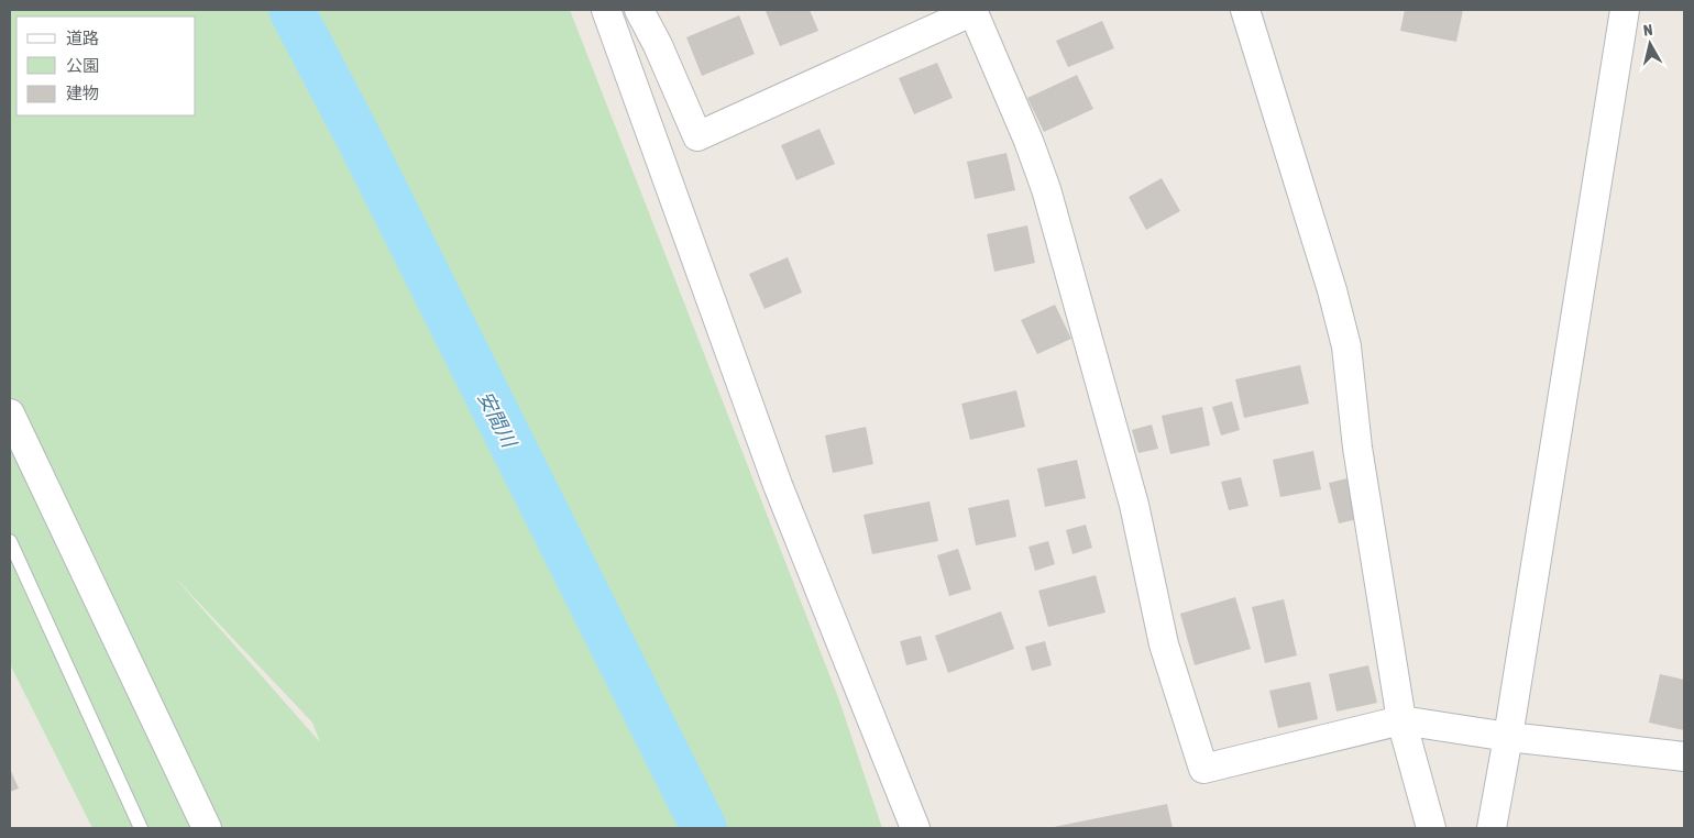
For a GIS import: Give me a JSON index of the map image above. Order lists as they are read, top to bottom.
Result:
{
  "water": ["安間川"],
  "legend": ["道路", "公園", "建物"],
  "north": "top"
}
